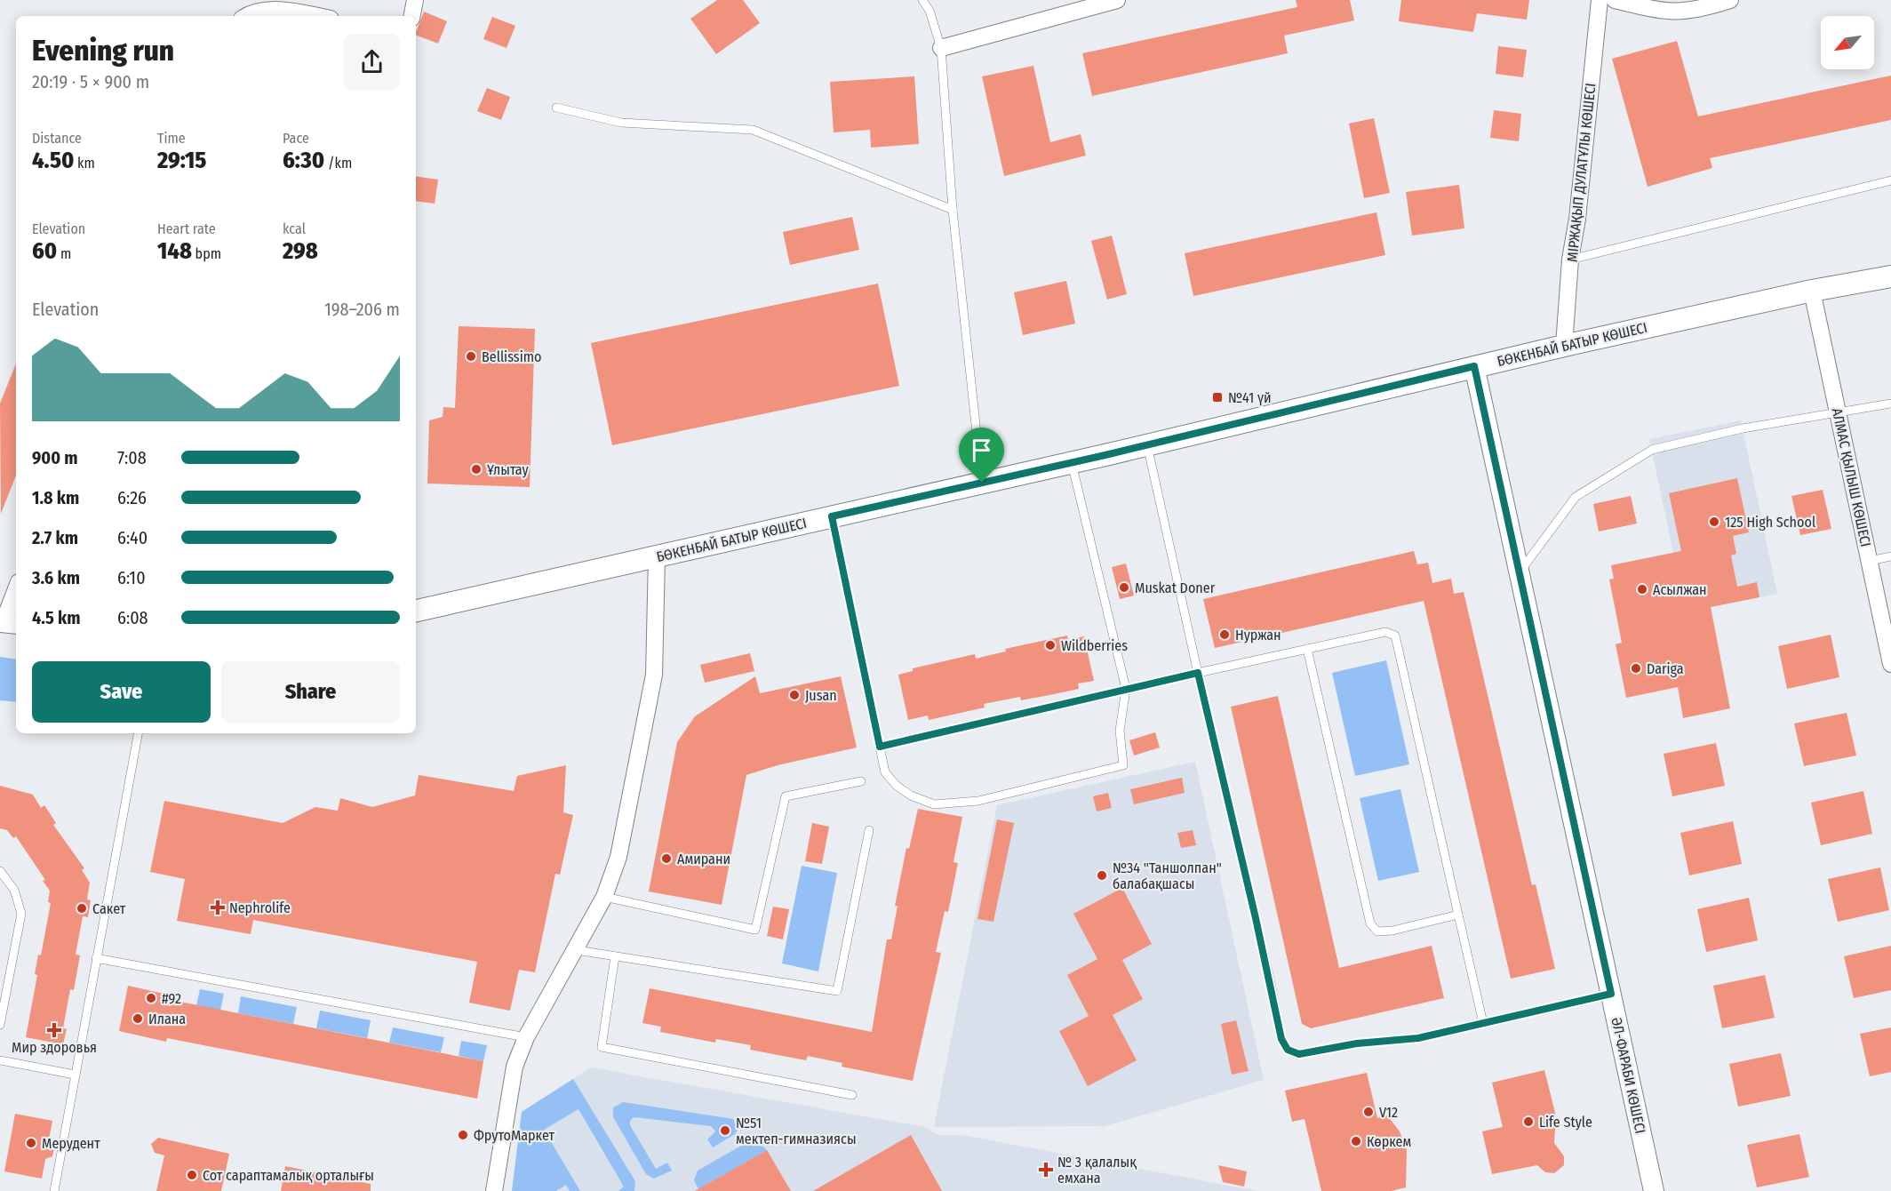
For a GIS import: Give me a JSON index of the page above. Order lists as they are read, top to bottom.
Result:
{
  "streets": {
    "main road": ["БӨКЕНБАЙ БАТЫР КӨШЕСІ"],
    "street": ["МІРЖАҚЫП ДУЛАТҰЛЫ КӨШЕСІ", "АЛМАС ҚЫЛЫШ КӨШЕСІ", "ӘЛ-ФАРАБИ КӨШЕСІ"]
  },
  "crossings": [
    ["МІРЖАҚЫП ДУЛАТҰЛЫ КӨШЕСІ", "БӨКЕНБАЙ БАТЫР КӨШЕСІ"],
    ["БӨКЕНБАЙ БАТЫР КӨШЕСІ", "АЛМАС ҚЫЛЫШ КӨШЕСІ"],
    ["БӨКЕНБАЙ БАТЫР КӨШЕСІ", "ӘЛ-ФАРАБИ КӨШЕСІ"]
  ],
  "places": {
    "other": [
      "Bellissimo",
      "Ұлытау",
      "125 High School",
      "Muskat Doner",
      "Асылжан",
      "Нуржан",
      "Wildberries",
      "Dariga",
      "Jusan",
      "Амирани",
      "№34 \"Таншолпан\" балабақшасы",
      "Сакет",
      "#92",
      "Илана",
      "V12",
      "Life Style",
      "№51 мектеп-гимназиясы",
      "ФрутоМаркет",
      "Көркем",
      "Мерудент",
      "Сот сараптамалық орталығы"
    ],
    "transit": ["№41 үй"],
    "health": ["Nephrolife", "Мир здоровья", "№ 3 қалалық емхана"]
  },
  "north": "bottom left",
  "page": {
    "heading": ["Evening run", "20:19 · 5 × 900 m"],
    "stats": [
      ["Distance", "4.50 km"],
      ["Time", "29:15"],
      ["Pace", "6:30 /km"],
      ["Elevation", "60 m"],
      ["Heart rate", "148 bpm"],
      ["kcal", "298"]
    ],
    "chart": ["Elevation", "198–206 m"],
    "list": [
      {
        "name": "900 m",
        "note": "7:08"
      },
      {
        "name": "1.8 km",
        "note": "6:26"
      },
      {
        "name": "2.7 km",
        "note": "6:40"
      },
      {
        "name": "3.6 km",
        "note": "6:10"
      },
      {
        "name": "4.5 km",
        "note": "6:08"
      }
    ],
    "buttons": ["Save", "Share"]
  }
}
